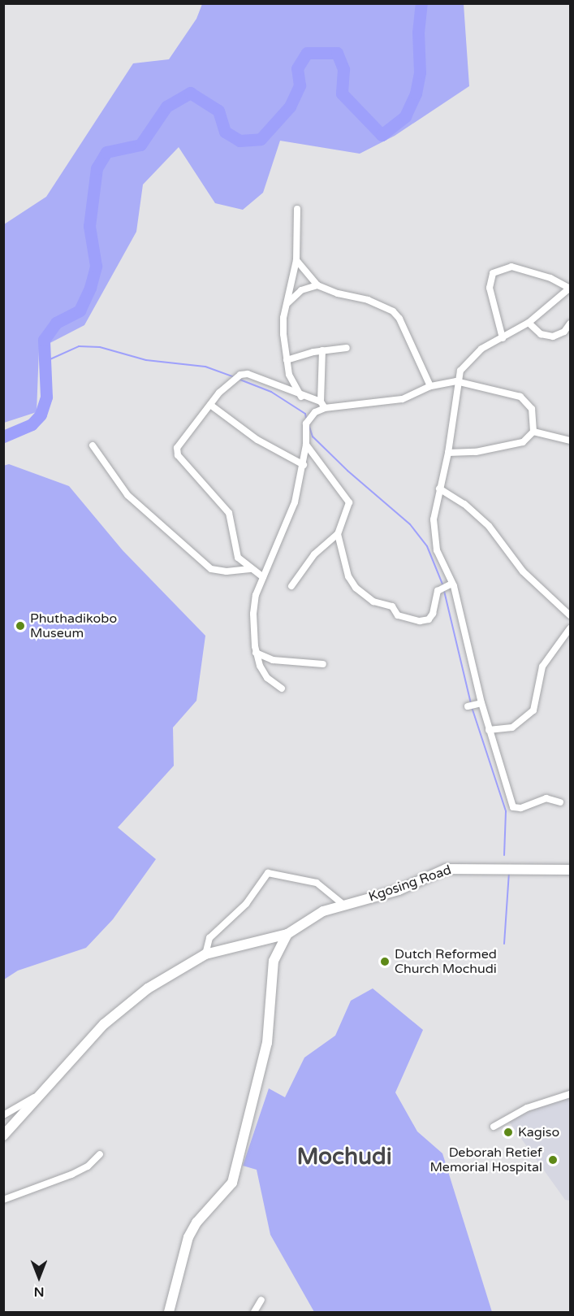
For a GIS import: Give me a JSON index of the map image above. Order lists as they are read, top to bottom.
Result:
{
  "streets": {
    "street": ["Kgosing Road"]
  },
  "districts": ["Mochudi"],
  "places": [
    "Phuthadikobo Museum",
    "Dutch Reformed Church Mochudi",
    "Kagiso",
    "Deborah Retief Memorial Hospital"
  ],
  "north": "bottom"
}
